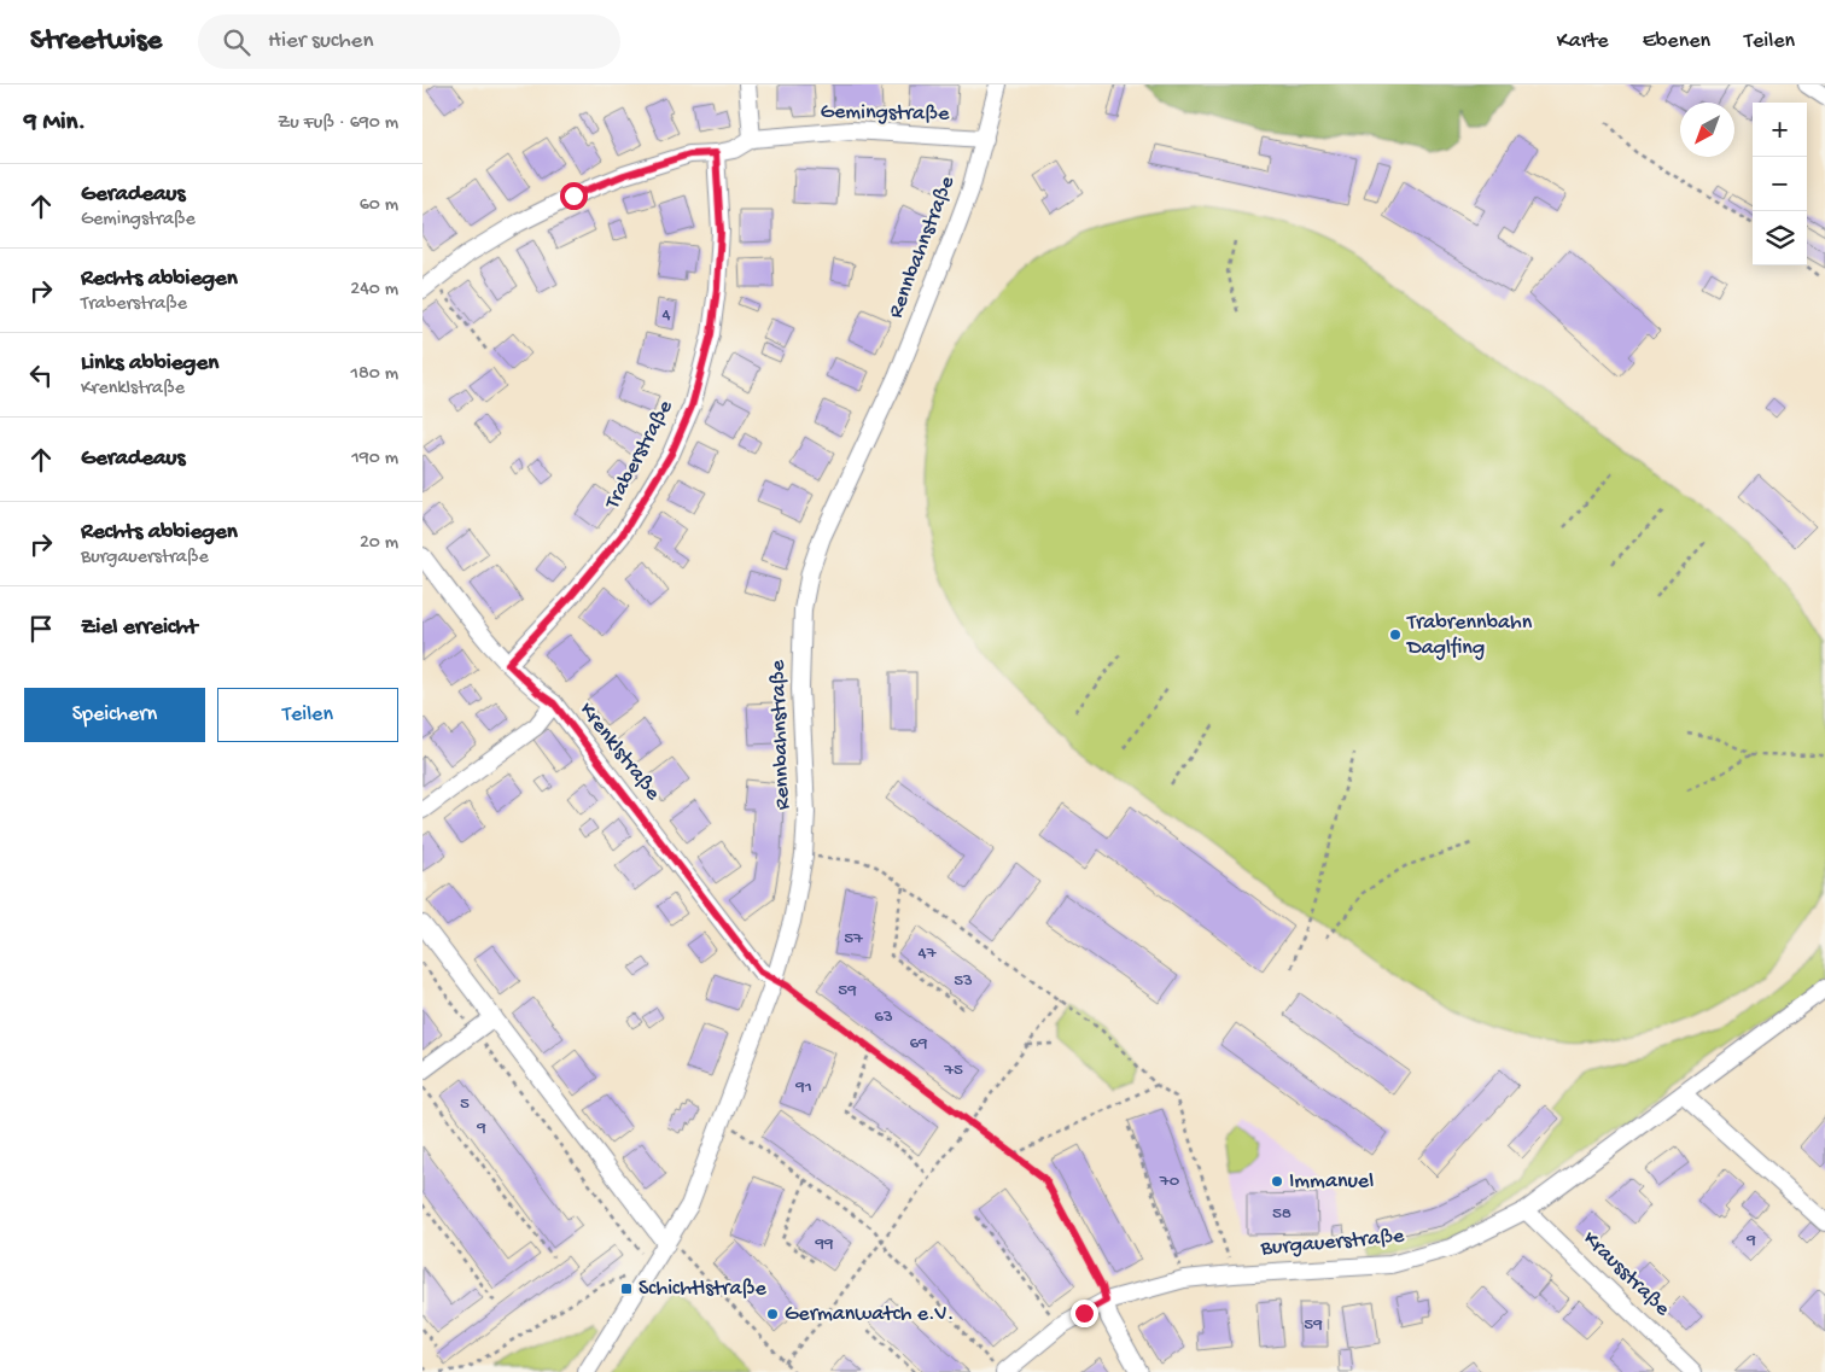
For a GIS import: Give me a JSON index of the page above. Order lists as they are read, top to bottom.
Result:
{
  "streets": {
    "street": [
      "Gemingstraße",
      "Rennbahnstraße",
      "Traberstraße",
      "Krenklstraße",
      "Burgauerstraße",
      "Krausstraße"
    ]
  },
  "crossings": [
    ["Gemingstraße", "Rennbahnstraße"],
    ["Gemingstraße", "Traberstraße"],
    ["Rennbahnstraße", "Krenklstraße"],
    ["Traberstraße", "Krenklstraße"],
    ["Burgauerstraße", "Krausstraße"]
  ],
  "places": {
    "other": ["Trabrennbahn Daglfing", "Immanuel", "Germanwatch e.V."],
    "transit": ["Schichtlstraße"]
  },
  "house_numbers": [
    "4",
    "57",
    "47",
    "53",
    "59",
    "63",
    "69",
    "75",
    "91",
    "5",
    "9",
    "70",
    "58",
    "9",
    "99",
    "59"
  ],
  "north": "bottom left",
  "page": {
    "header": "Streetwise",
    "search": "Hier suchen",
    "nav": ["Karte", "Ebenen", "Teilen"],
    "heading": ["9 Min.", "Zu Fuß · 690 m"],
    "map_buttons": ["+", "−"],
    "list": [
      ["Geradeaus", "Gemingstraße", "60 m"],
      ["Rechts abbiegen", "Traberstraße", "240 m"],
      ["Links abbiegen", "Krenklstraße", "180 m"],
      ["Geradeaus", "190 m"],
      ["Rechts abbiegen", "Burgauerstraße", "20 m"],
      "Ziel erreicht"
    ],
    "buttons": ["Speichern", "Teilen"]
  }
}
